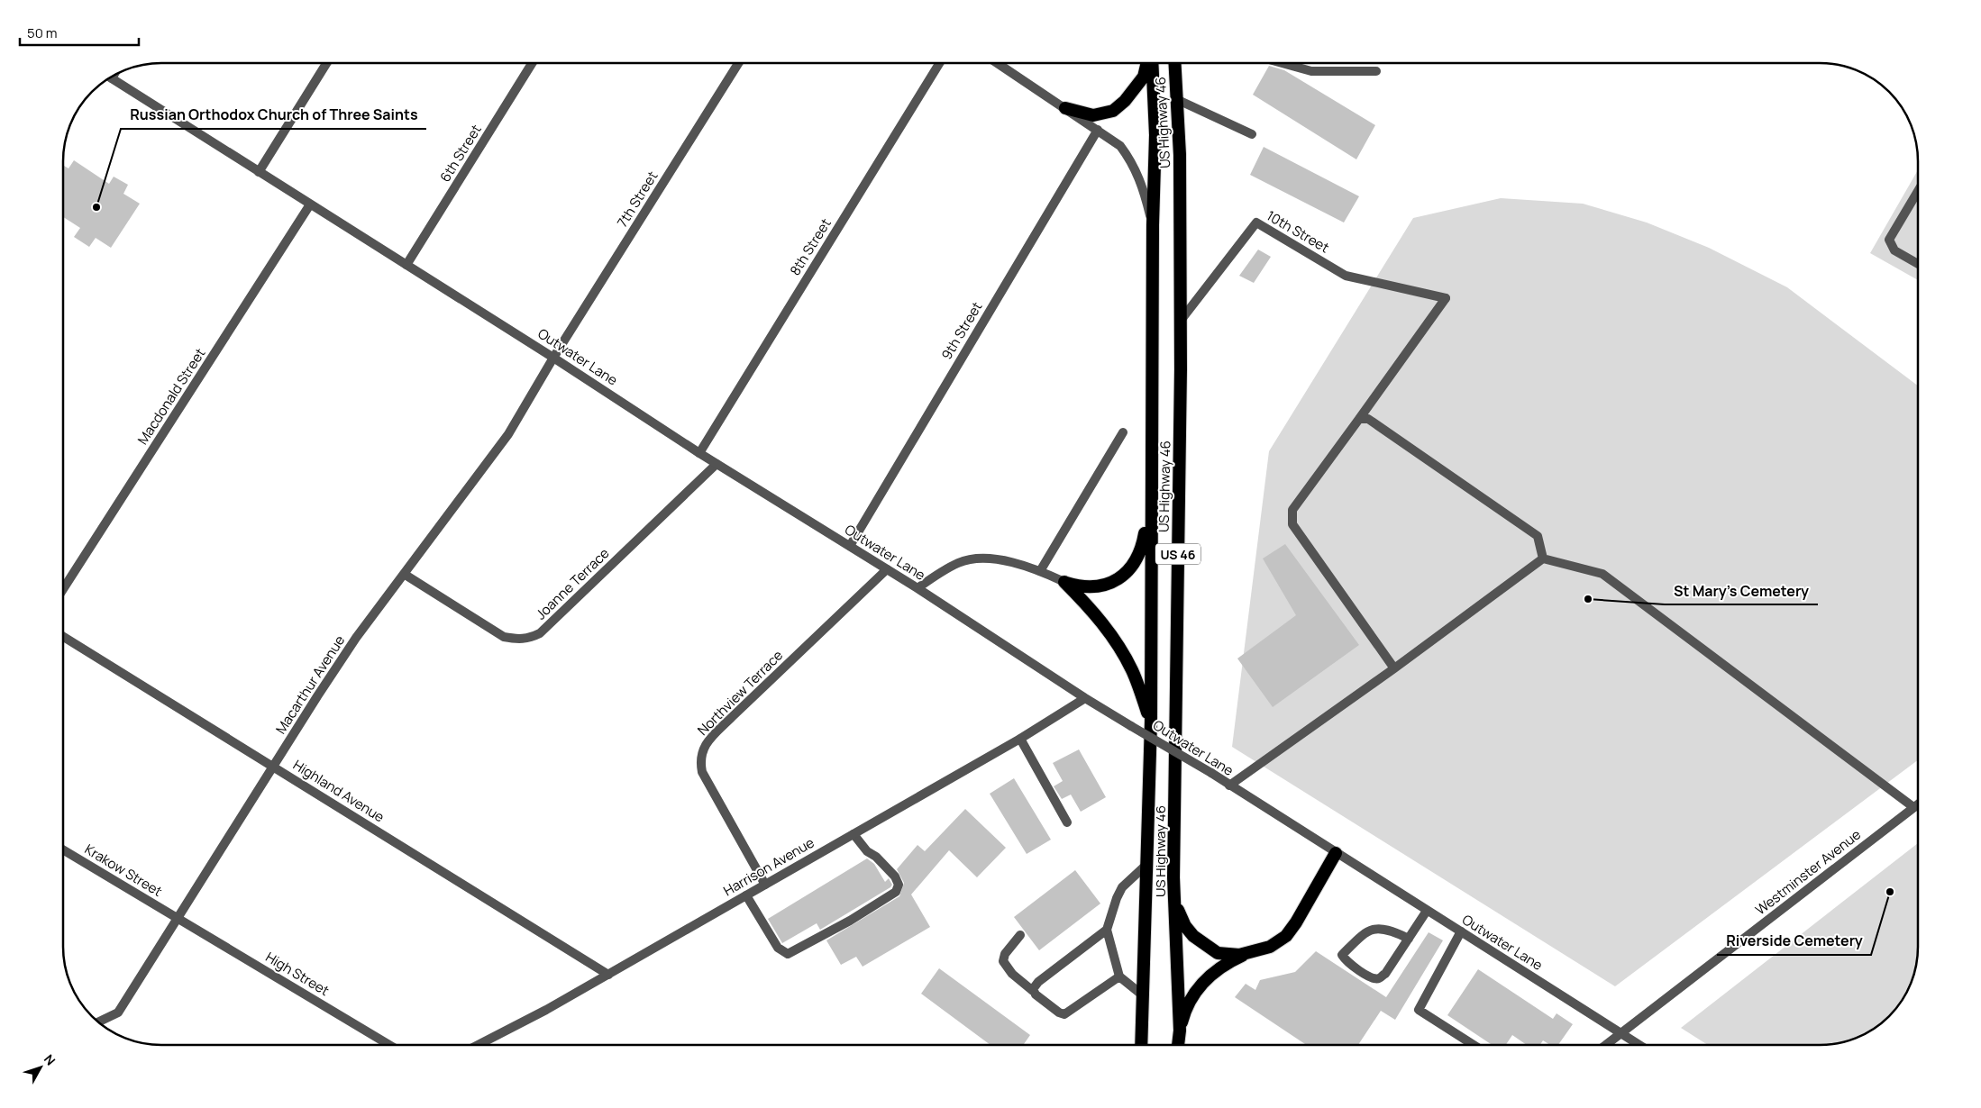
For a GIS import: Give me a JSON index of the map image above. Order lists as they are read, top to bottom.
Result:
{
  "streets": {
    "highway": ["US Highway 46", "US 46"],
    "street": [
      "6th Street",
      "7th Street",
      "10th Street",
      "8th Street",
      "9th Street",
      "Outwater Lane",
      "Macdonald Street",
      "Joanne Terrace",
      "Macarthur Avenue",
      "Northview Terrace",
      "Highland Avenue",
      "Harrison Avenue",
      "Krakow Street",
      "Westminster Avenue",
      "High Street"
    ]
  },
  "crossings": [
    ["US Highway 46", "10th Street"],
    ["6th Street", "Outwater Lane"],
    ["7th Street", "Outwater Lane"],
    ["7th Street", "Macarthur Avenue"],
    ["8th Street", "Outwater Lane"],
    ["9th Street", "Outwater Lane"],
    ["Outwater Lane", "Macdonald Street"],
    ["Outwater Lane", "Joanne Terrace"],
    ["Outwater Lane", "Macarthur Avenue"],
    ["Outwater Lane", "Northview Terrace"],
    ["Outwater Lane", "Harrison Avenue"],
    ["Outwater Lane", "Westminster Avenue"],
    ["Joanne Terrace", "Macarthur Avenue"],
    ["Macarthur Avenue", "Highland Avenue"],
    ["Macarthur Avenue", "Krakow Street"],
    ["Macarthur Avenue", "High Street"],
    ["Northview Terrace", "Harrison Avenue"],
    ["Highland Avenue", "Harrison Avenue"],
    ["Krakow Street", "High Street"]
  ],
  "places": ["Russian Orthodox Church of Three Saints", "St Mary's Cemetery", "Riverside Cemetery"],
  "scale_bar": "50 m",
  "north": "top right"
}
